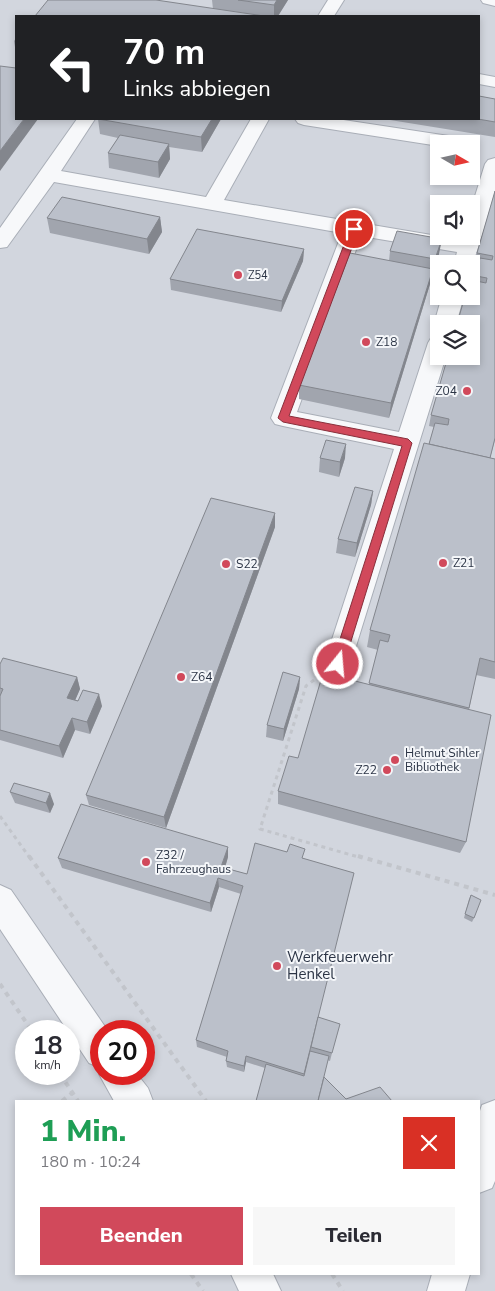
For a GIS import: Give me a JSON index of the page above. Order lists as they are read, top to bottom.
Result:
{
  "places": [
    "Z54",
    "Z18",
    "Z04",
    "Z21",
    "S22",
    "Z64",
    "Helmut Sihler Bibliothek",
    "Z22",
    "Z32 / Fahrzeughaus",
    "Werkfeuerwehr Henkel"
  ],
  "north": "right",
  "page": {
    "turn": ["70 m", "Links abbiegen"],
    "speed": "18 km/h",
    "limit": "20",
    "heading": ["1 Min.", "180 m · 10:24"],
    "buttons": ["Beenden", "Teilen"]
  }
}
